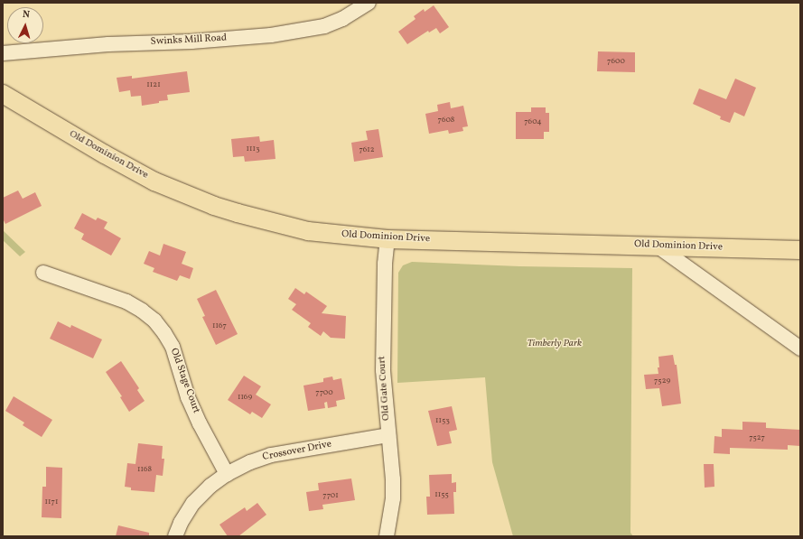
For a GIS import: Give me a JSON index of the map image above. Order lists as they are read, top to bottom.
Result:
{
  "streets": {
    "main road": ["Old Dominion Drive"],
    "street": [
      "Swinks Mill Road",
      "Old Stage Court",
      "Old Gate Court",
      "Crossover Drive"
    ]
  },
  "crossings": [
    ["Old Dominion Drive", "Old Gate Court"],
    ["Old Stage Court", "Crossover Drive"],
    ["Old Gate Court", "Crossover Drive"]
  ],
  "parks": ["Timberly Park"],
  "house_numbers": [
    "7600",
    "1121",
    "7608",
    "7604",
    "1113",
    "7612",
    "1167",
    "7529",
    "7700",
    "1169",
    "1153",
    "7527",
    "1168",
    "1155",
    "7701",
    "1171"
  ],
  "north": "top"
}
